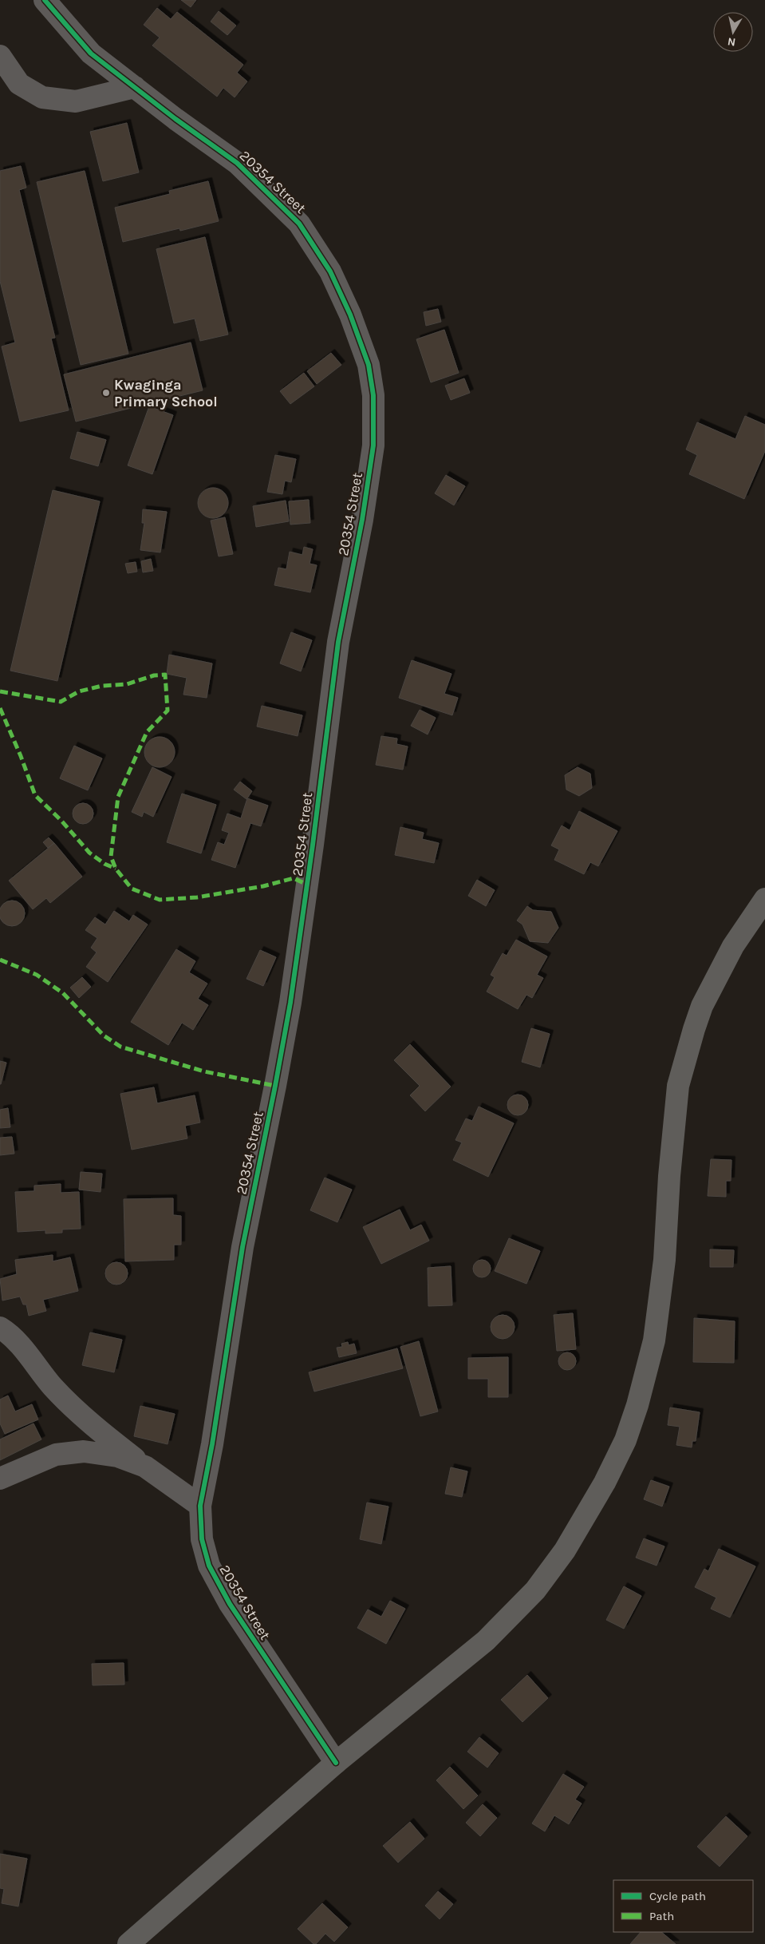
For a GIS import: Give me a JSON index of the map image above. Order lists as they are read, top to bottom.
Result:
{
  "streets": {
    "street": ["20354 Street"]
  },
  "places": ["Kwaginga Primary School"],
  "legend": ["Cycle path", "Path"],
  "north": "bottom"
}
